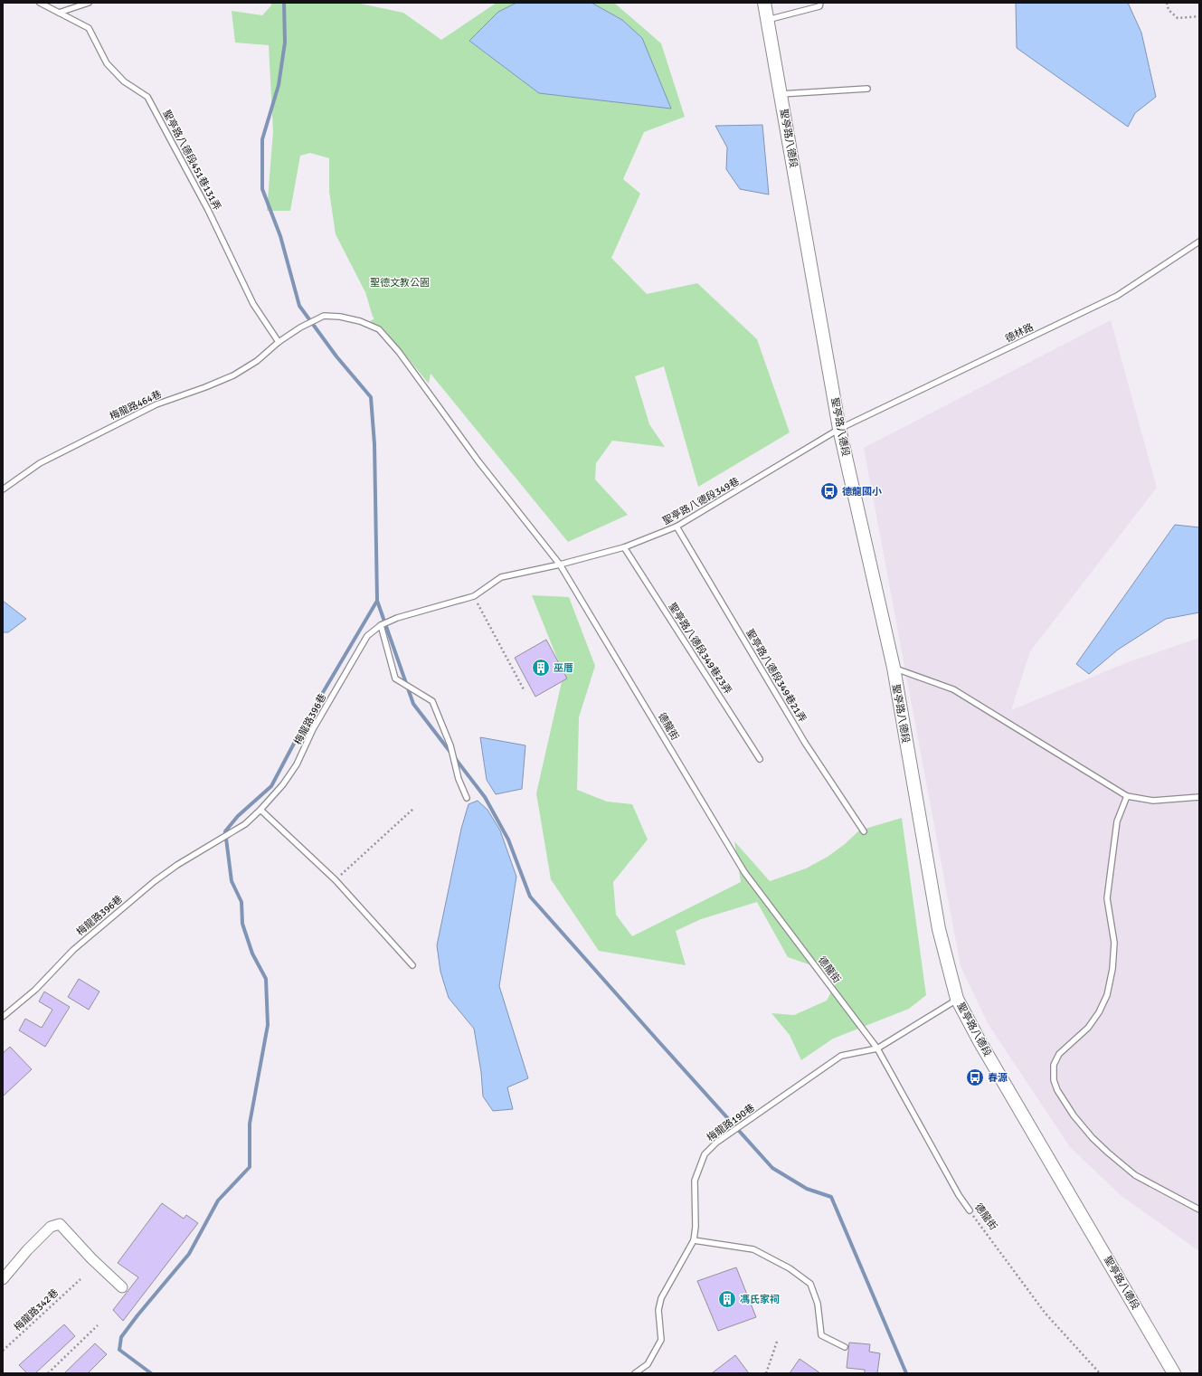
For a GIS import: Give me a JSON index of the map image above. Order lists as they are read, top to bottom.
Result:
{
  "streets": {
    "street": ["聖亭路八德段"],
    "lane": [
      "聖亭路八德段451巷131弄",
      "德林路",
      "梅龍路464巷",
      "聖亭路八德段349巷",
      "聖亭路八德段349巷23弄",
      "聖亭路八德段349巷21弄",
      "梅龍路396巷",
      "德龍街",
      "梅龍路190巷"
    ],
    "path": ["梅龍路342巷"]
  },
  "crossings": [
    ["聖亭路八德段", "德林路"],
    ["聖亭路八德段", "聖亭路八德段349巷"],
    ["聖亭路八德段", "梅龍路190巷"],
    ["聖亭路八德段451巷131弄", "梅龍路464巷"],
    ["德林路", "聖亭路八德段349巷"],
    ["梅龍路464巷", "聖亭路八德段349巷"],
    ["梅龍路464巷", "梅龍路396巷"],
    ["梅龍路464巷", "德龍街"],
    ["聖亭路八德段349巷", "聖亭路八德段349巷23弄"],
    ["聖亭路八德段349巷", "聖亭路八德段349巷21弄"],
    ["聖亭路八德段349巷", "梅龍路396巷"],
    ["聖亭路八德段349巷", "德龍街"],
    ["梅龍路396巷", "德龍街"],
    ["德龍街", "梅龍路190巷"]
  ],
  "parks": ["聖德文教公園"],
  "places": {
    "bus stop": ["德龍國小", "春源"],
    "building": ["巫厝", "馮氏家祠"]
  }
}
